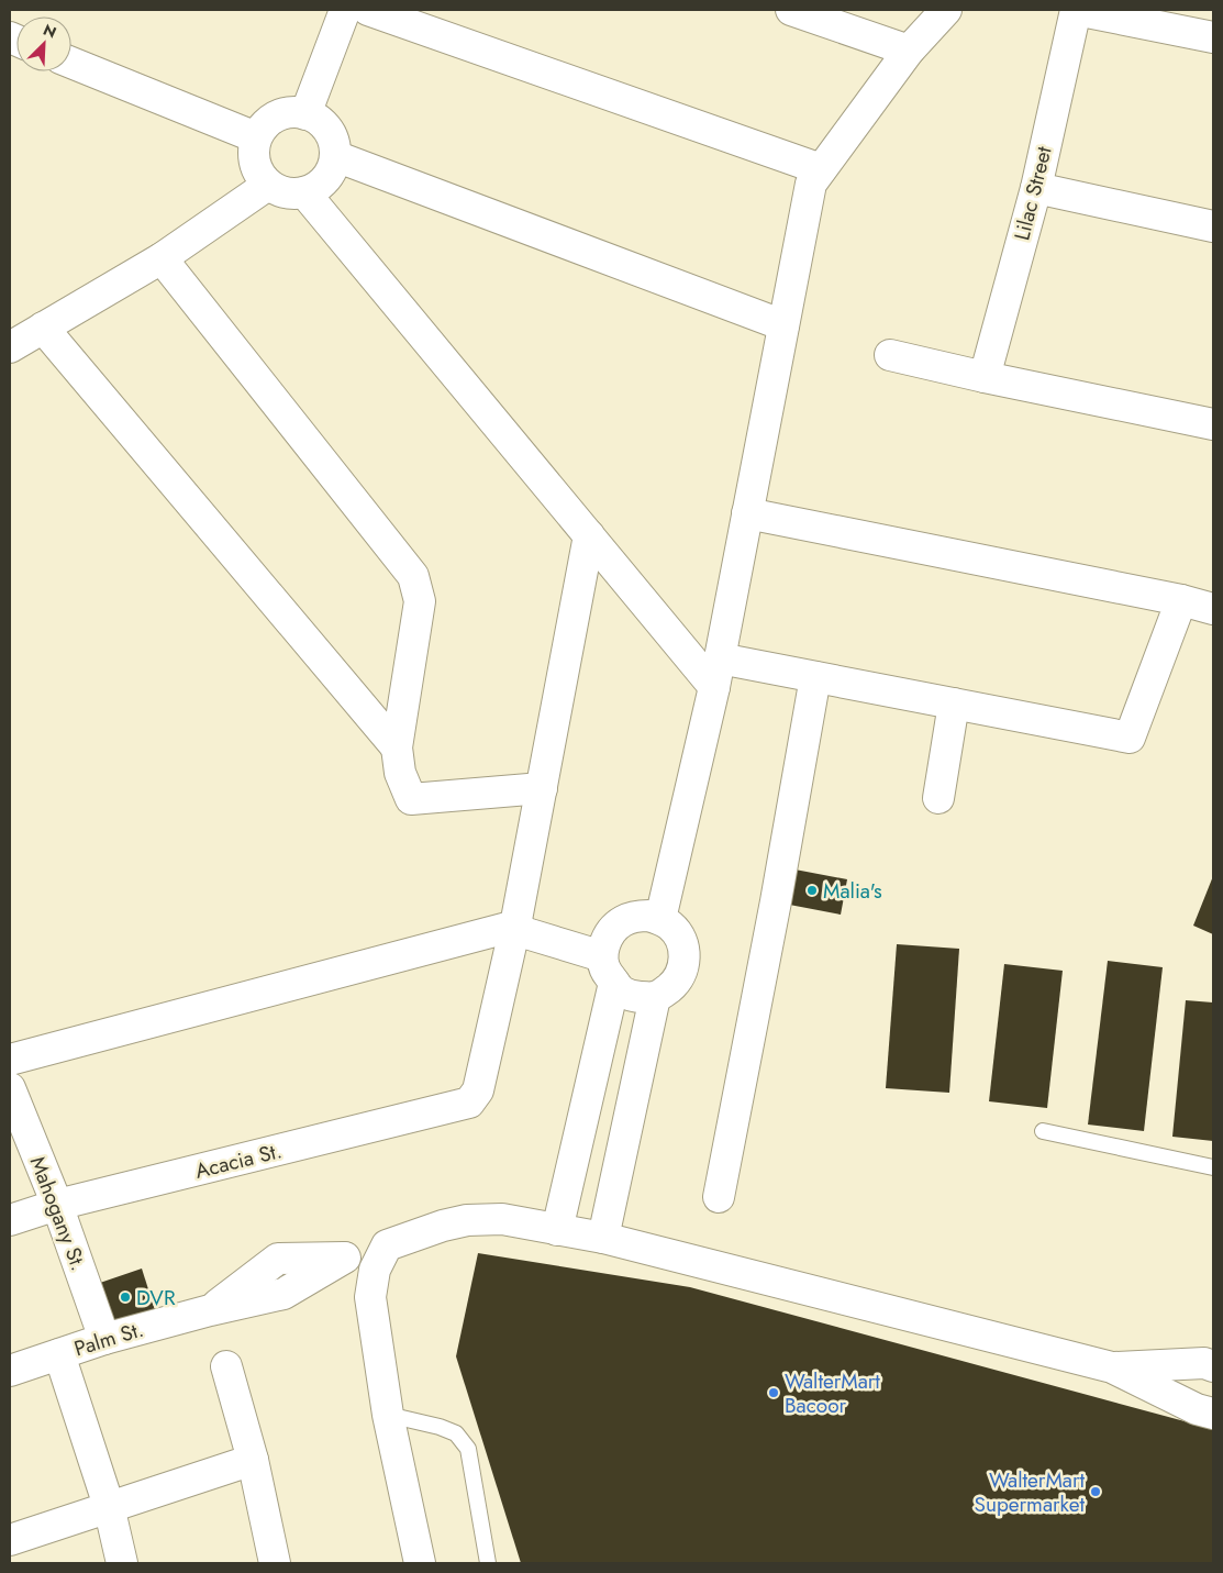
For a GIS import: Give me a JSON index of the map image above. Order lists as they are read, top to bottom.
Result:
{
  "streets": {
    "street": [
      "Lilac Street",
      "Acacia St.",
      "Mahogany St.",
      "Palm St."
    ]
  },
  "crossings": [
    ["Acacia St.", "Mahogany St."],
    ["Mahogany St.", "Palm St."]
  ],
  "places": [
    "Malia's",
    "DVR",
    "WalterMart Bacoor",
    "WalterMart Supermarket"
  ],
  "north": "top right"
}
